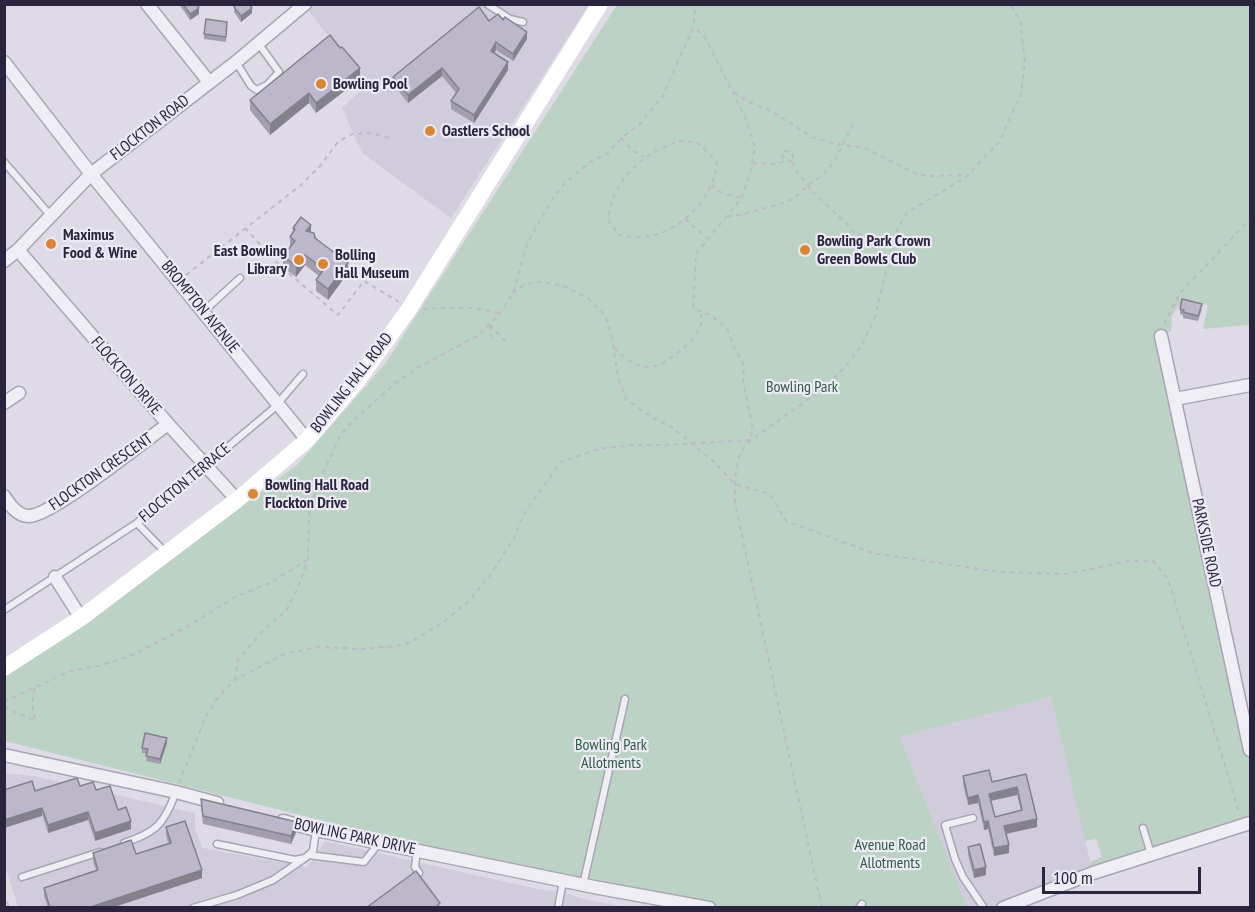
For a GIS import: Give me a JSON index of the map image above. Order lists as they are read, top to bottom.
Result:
{
  "streets": {
    "street": [
      "FLOCKTON ROAD",
      "BROMPTON AVENUE",
      "FLOCKTON DRIVE",
      "BOWLING HALL ROAD",
      "FLOCKTON CRESCENT",
      "PARKSIDE ROAD",
      "BOWLING PARK DRIVE"
    ],
    "lane": ["FLOCKTON TERRACE"]
  },
  "crossings": [
    ["FLOCKTON ROAD", "BROMPTON AVENUE"],
    ["FLOCKTON ROAD", "FLOCKTON DRIVE"],
    ["BROMPTON AVENUE", "BOWLING HALL ROAD"],
    ["BROMPTON AVENUE", "FLOCKTON TERRACE"],
    ["FLOCKTON DRIVE", "BOWLING HALL ROAD"],
    ["FLOCKTON DRIVE", "FLOCKTON CRESCENT"],
    ["FLOCKTON DRIVE", "FLOCKTON TERRACE"]
  ],
  "parks": ["Bowling Park", "Bowling Park Allotments", "Avenue Road Allotments"],
  "places": [
    "Bowling Pool",
    "Oastlers School",
    "Maximus Food & Wine",
    "Bowling Park Crown Green Bowls Club",
    "East Bowling Library",
    "Bolling Hall Museum",
    "Bowling Hall Road Flockton Drive"
  ],
  "scale_bar": "100 m"
}
